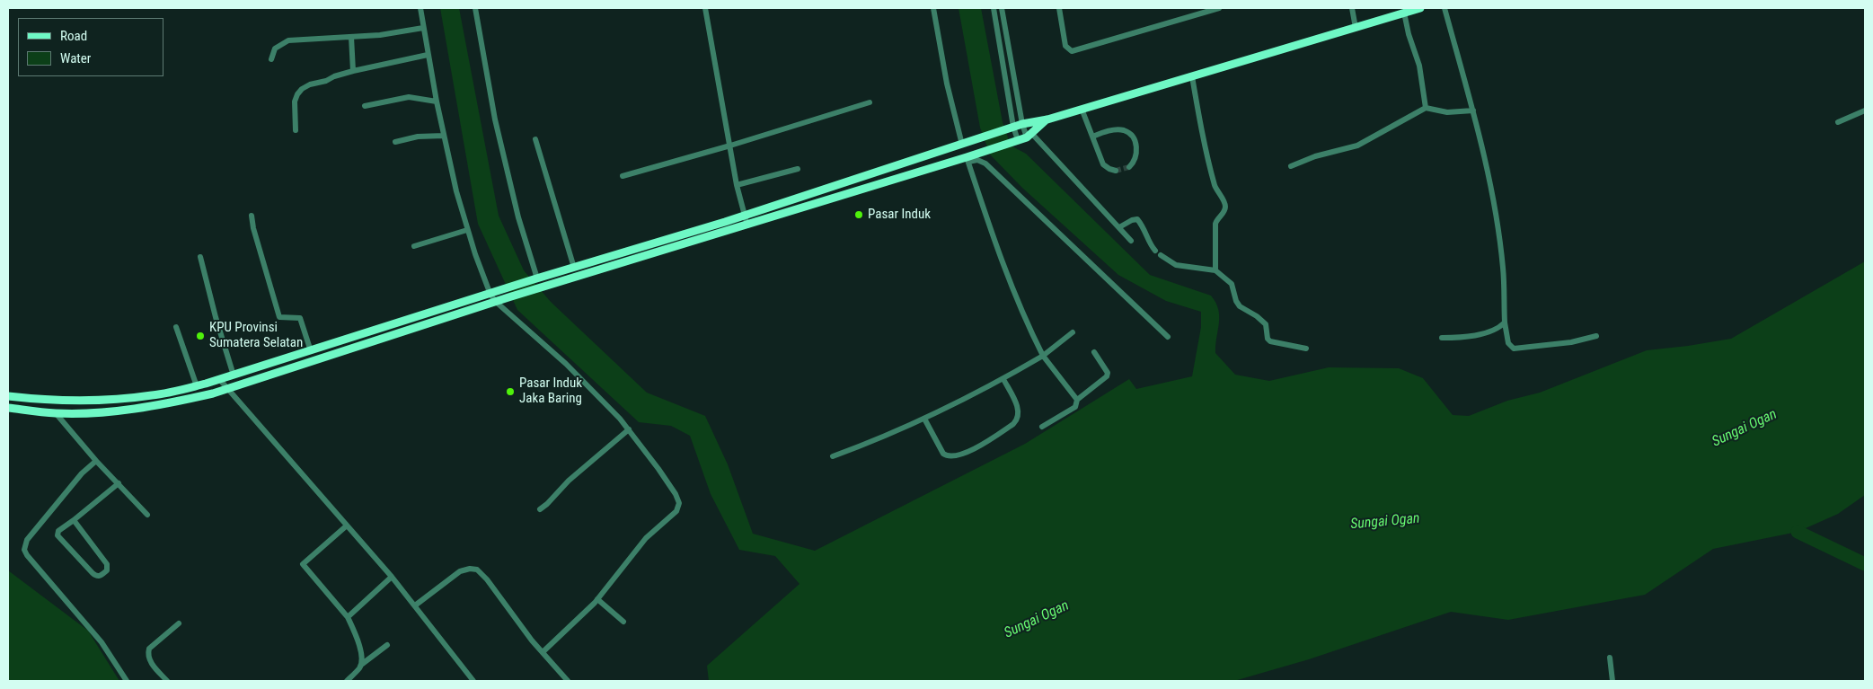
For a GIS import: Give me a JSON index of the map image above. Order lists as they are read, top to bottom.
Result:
{
  "water": ["Sungai Ogan"],
  "places": ["Pasar Induk", "KPU Provinsi Sumatera Selatan", "Pasar Induk Jaka Baring"],
  "legend": ["Road", "Water"]
}
